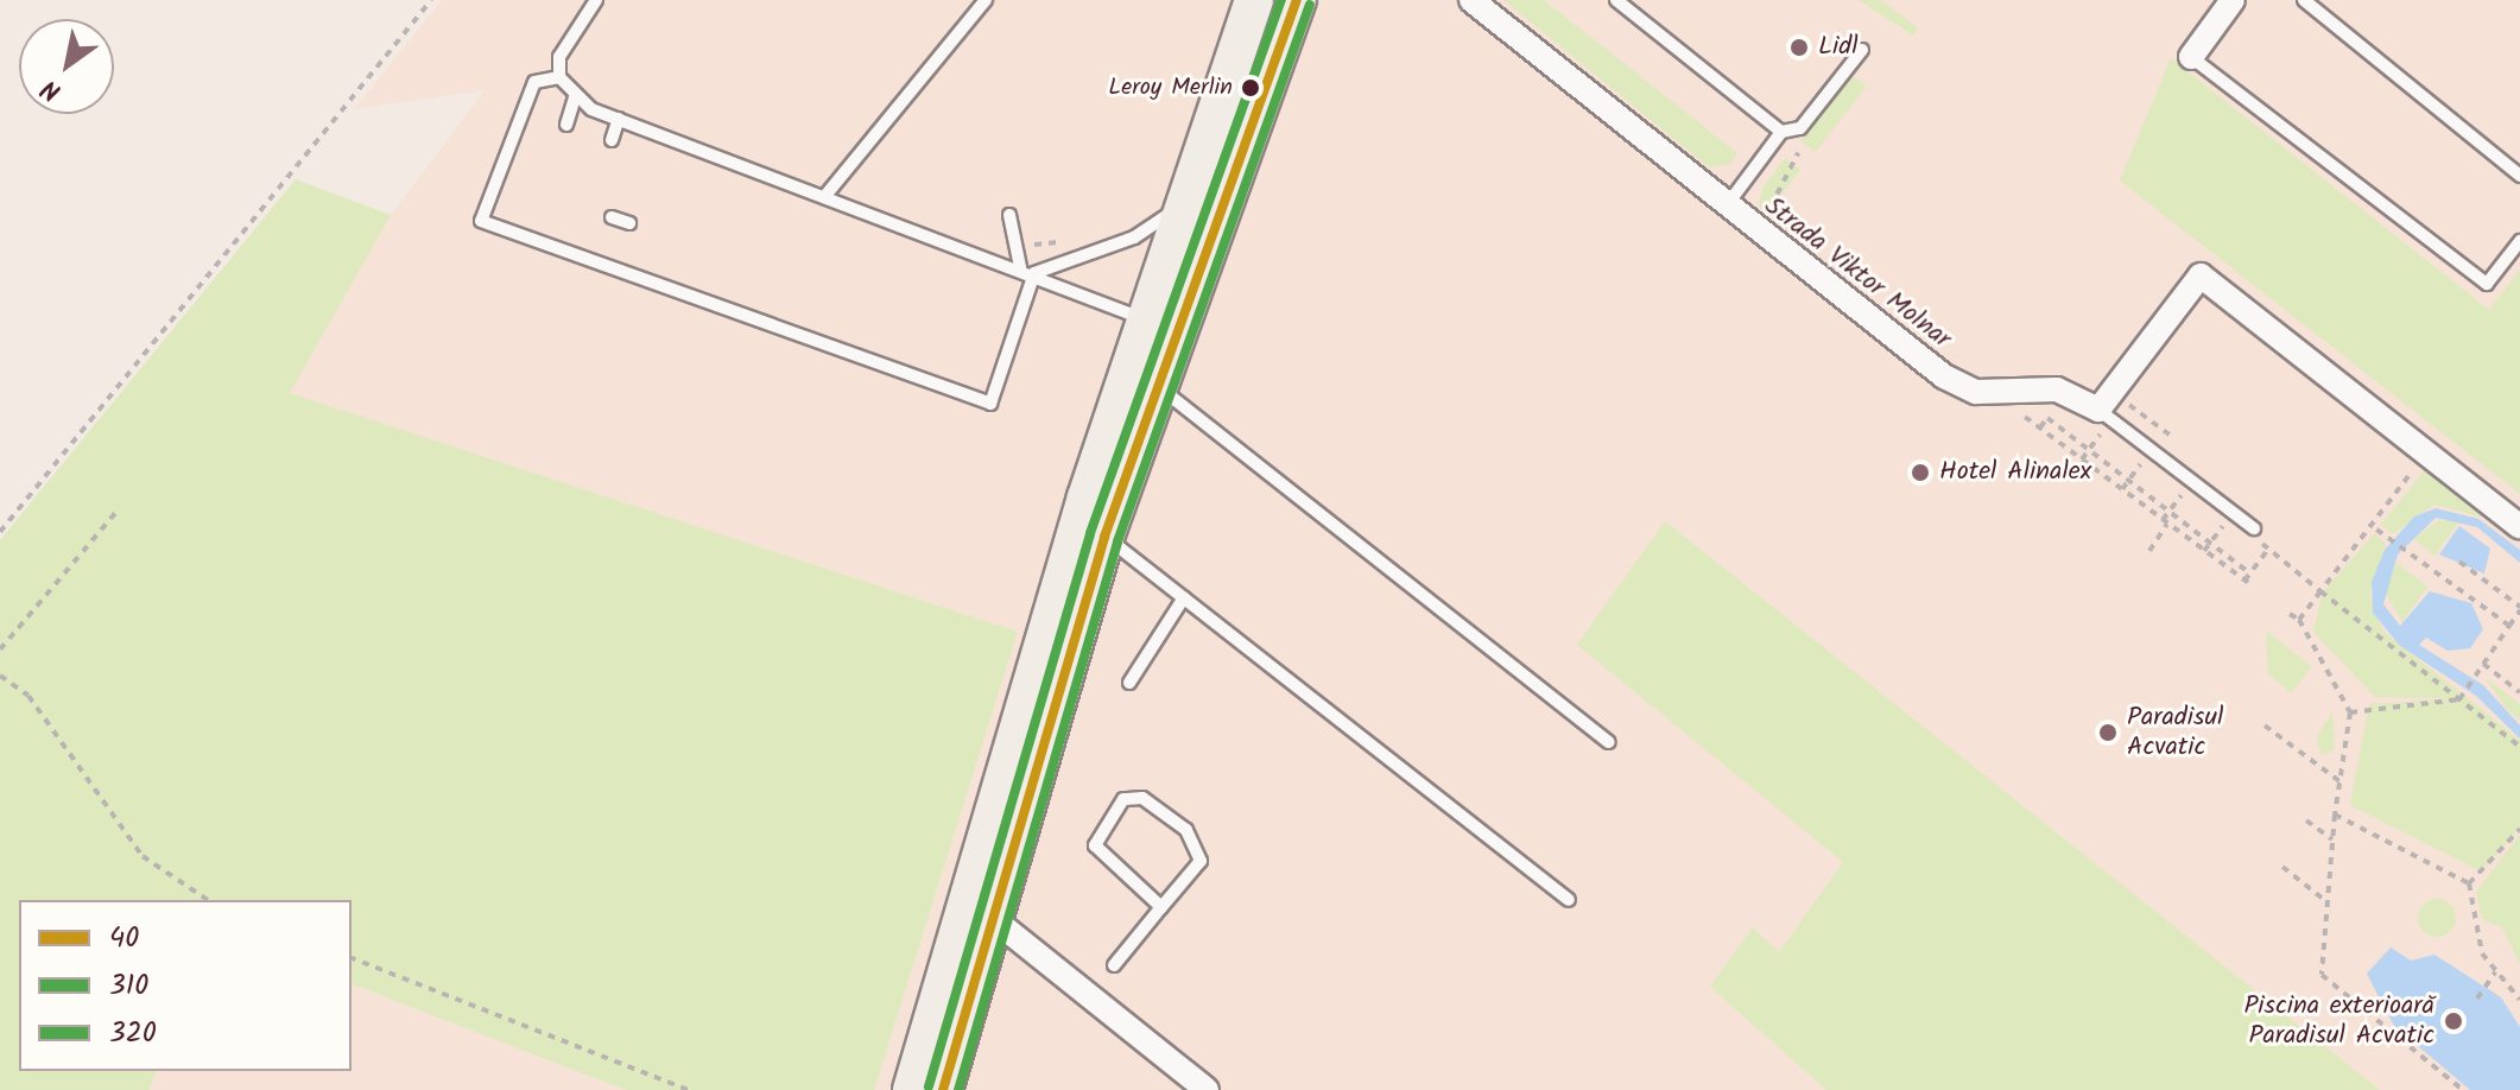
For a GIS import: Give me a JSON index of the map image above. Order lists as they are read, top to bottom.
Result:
{
  "streets": {
    "street": ["Strada Viktor Molnar"]
  },
  "places": [
    "Lidl",
    "Leroy Merlin",
    "Hotel Alinalex",
    "Paradisul Acvatic",
    "Piscina exterioară Paradisul Acvatic"
  ],
  "lines": ["transit line 40", "transit line 320", "transit line 310"],
  "legend": ["40", "310", "320"],
  "north": "bottom left"
}
